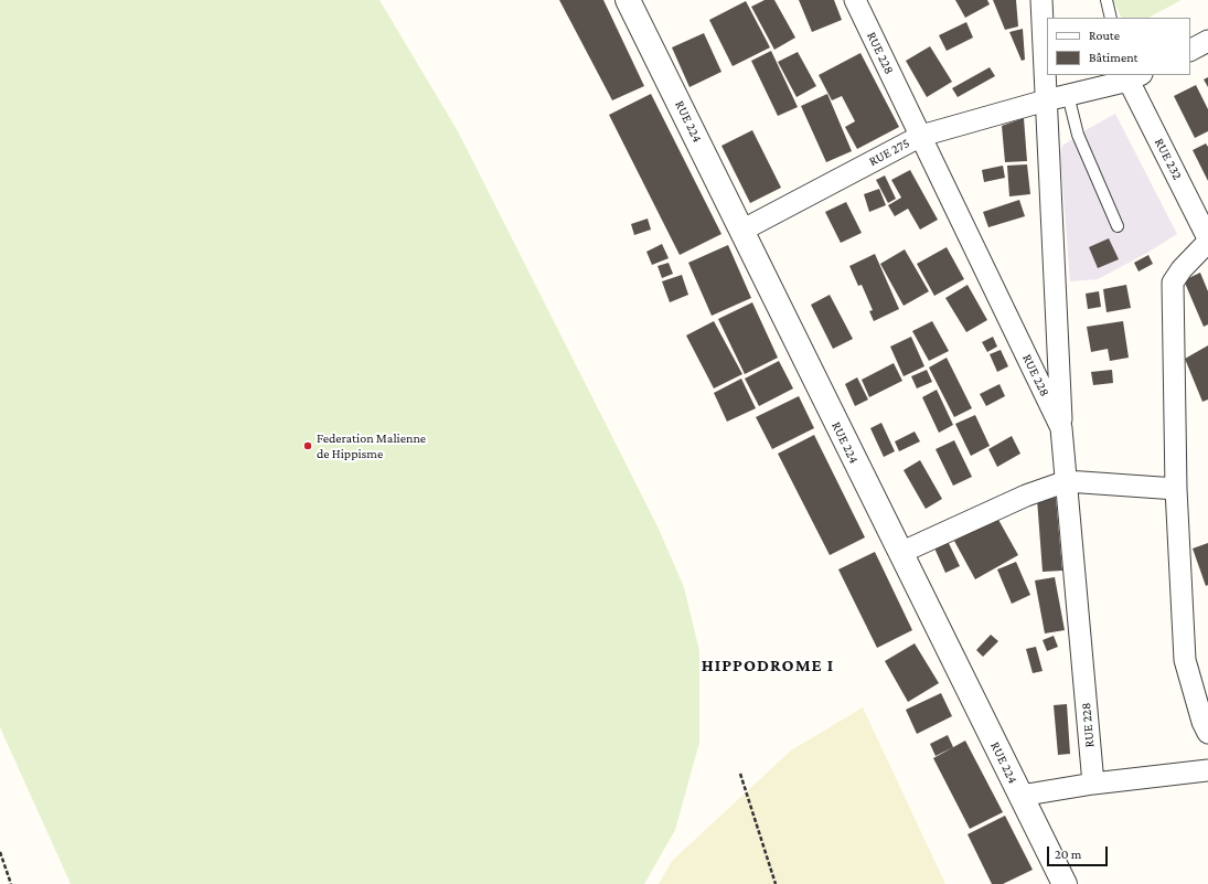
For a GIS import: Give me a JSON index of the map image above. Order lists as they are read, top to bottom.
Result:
{
  "streets": {
    "street": [
      "RUE 228",
      "RUE 224",
      "RUE 275",
      "RUE 232"
    ]
  },
  "crossings": [
    ["RUE 228", "RUE 275"],
    ["RUE 224", "RUE 275"],
    ["RUE 275", "RUE 232"]
  ],
  "districts": ["HIPPODROME I"],
  "places": ["Federation Malienne de Hippisme"],
  "legend": ["Route", "Bâtiment"],
  "scale_bar": "20 m"
}
